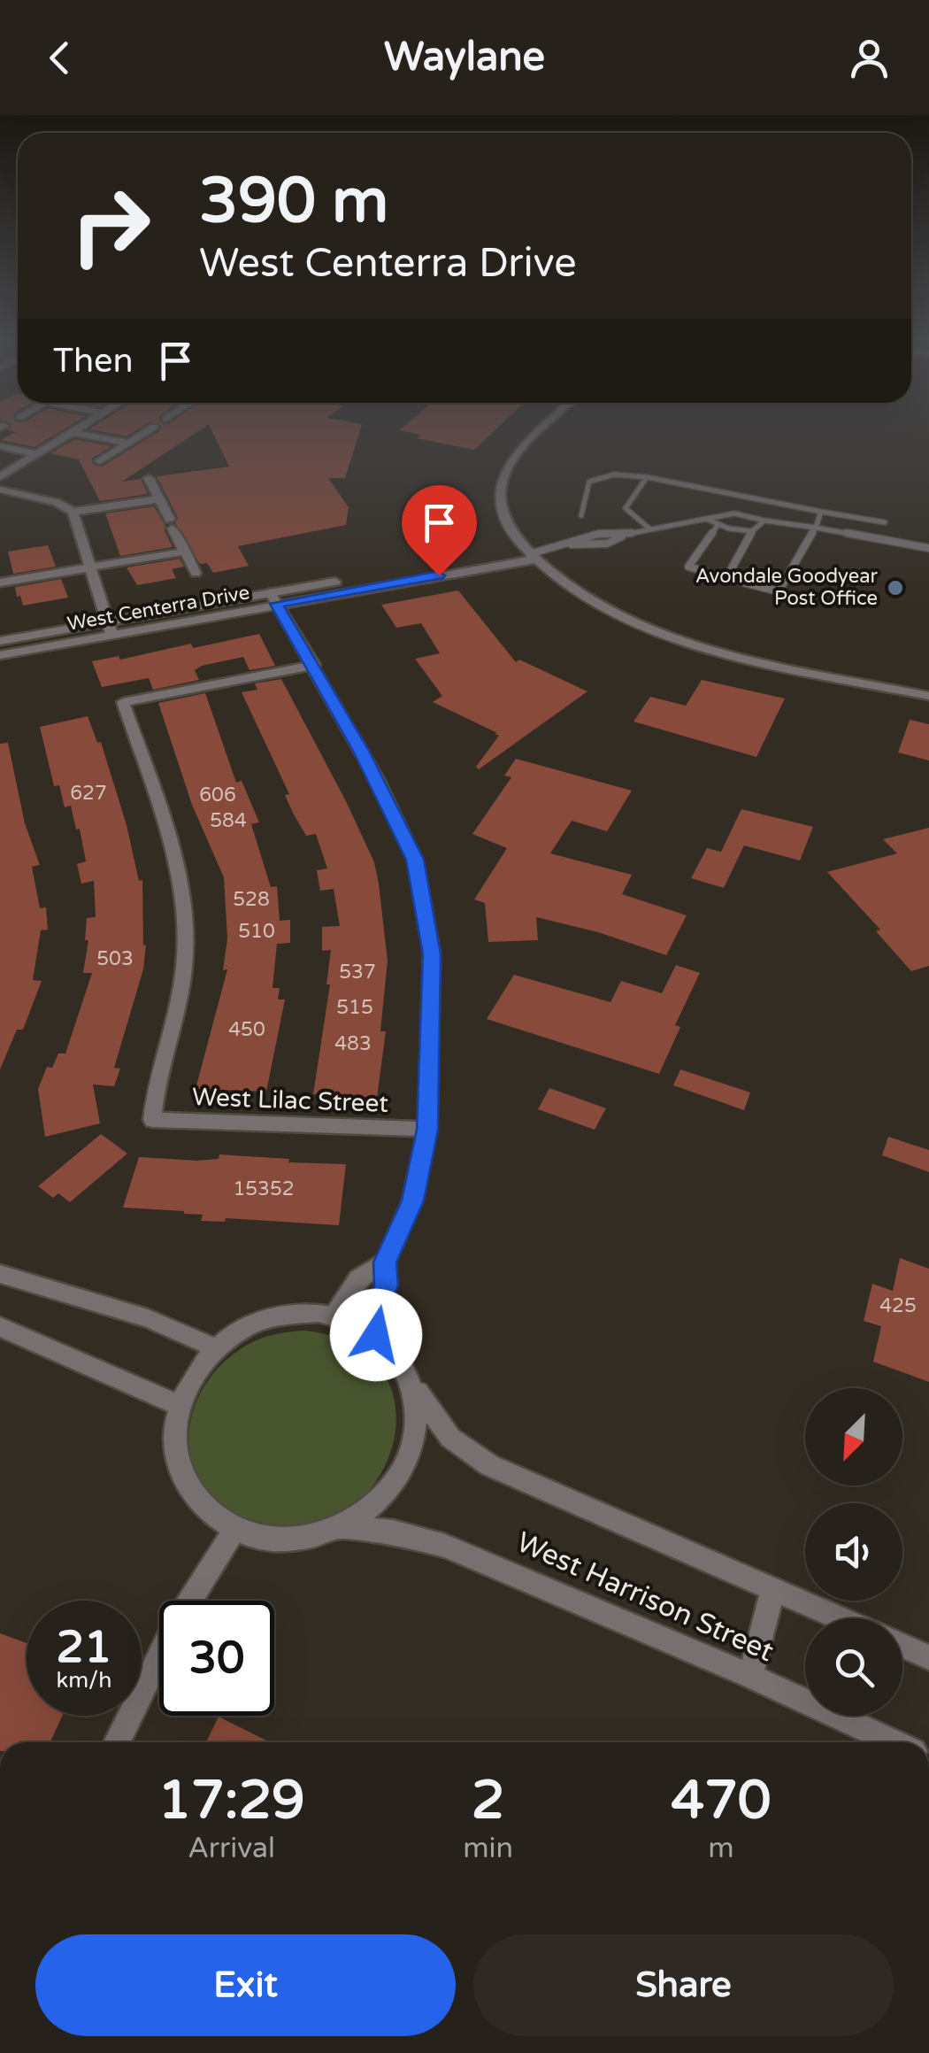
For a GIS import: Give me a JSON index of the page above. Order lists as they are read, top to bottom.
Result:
{
  "streets": {
    "street": ["West Centerra Drive", "West Lilac Street", "West Harrison Street"]
  },
  "places": ["Avondale Goodyear Post Office"],
  "house_numbers": [
    "627",
    "606",
    "584",
    "528",
    "510",
    "503",
    "537",
    "515",
    "450",
    "483",
    "15352",
    "425"
  ],
  "north": "bottom left",
  "page": {
    "header": "Waylane",
    "turn": ["390 m", "West Centerra Drive"],
    "then": "Then",
    "speed": "21 km/h",
    "limit": "30",
    "eta": [
      "17:29",
      "Arrival",
      "2",
      "min",
      "470",
      "m"
    ],
    "buttons": ["Exit", "Share"]
  }
}
